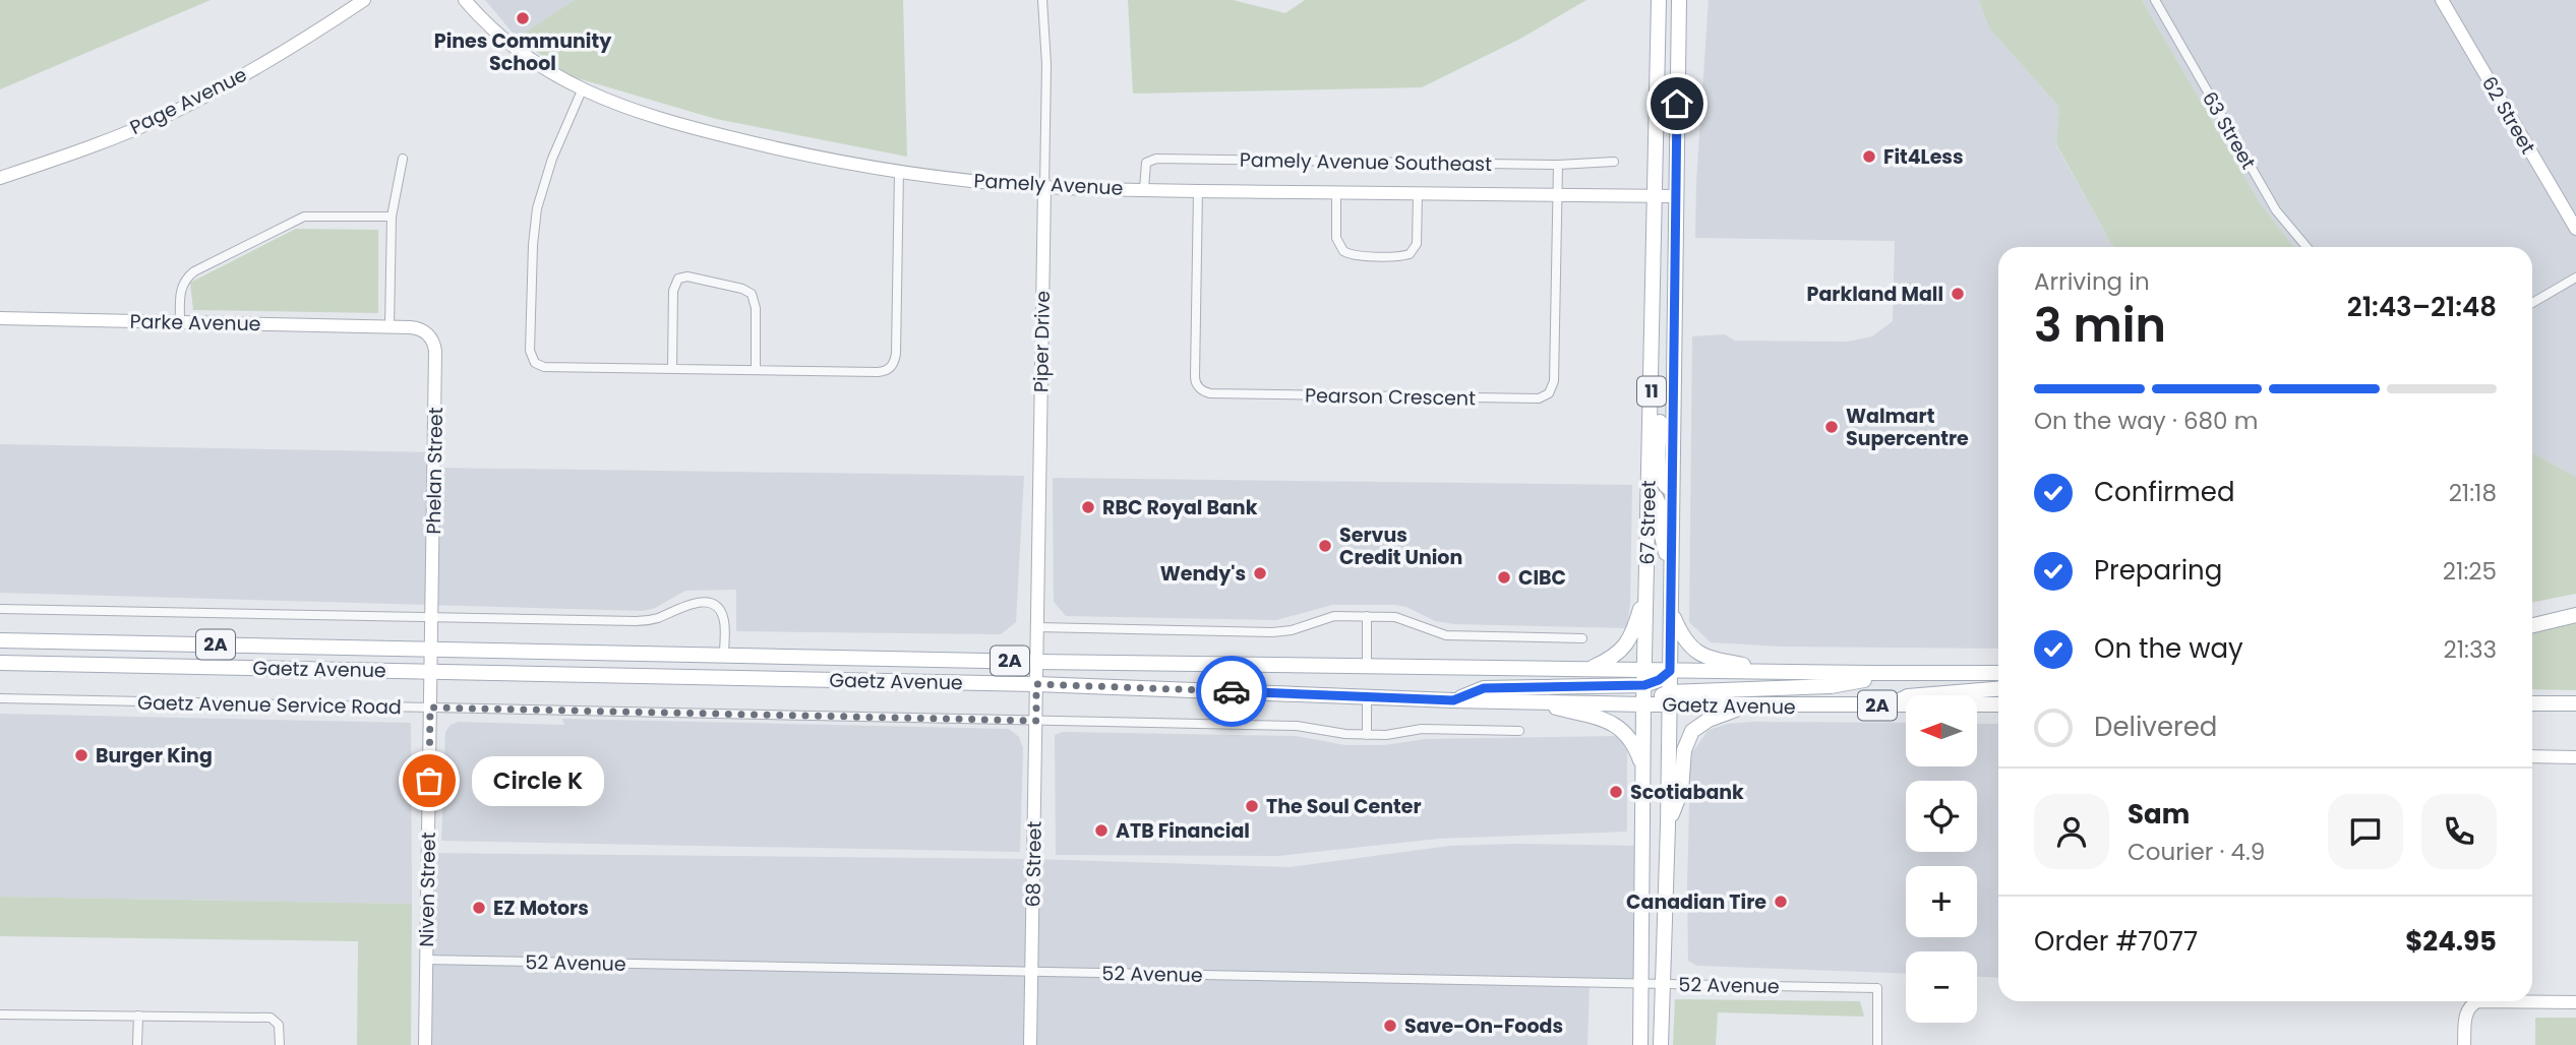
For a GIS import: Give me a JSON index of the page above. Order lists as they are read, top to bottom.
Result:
{
  "streets": {
    "main road": [
      "11",
      "67 Street",
      "2A",
      "Gaetz Avenue"
    ],
    "street": [
      "Page Avenue",
      "62 Street",
      "63 Street",
      "Pamely Avenue Southeast",
      "Pamely Avenue",
      "Parke Avenue",
      "Piper Drive",
      "Pearson Crescent",
      "Phelan Street",
      "Gaetz Avenue Service Road",
      "68 Street",
      "Niven Street",
      "52 Avenue"
    ]
  },
  "crossings": [
    ["Pamely Avenue Southeast", "Pamely Avenue"],
    ["Pamely Avenue Southeast", "Pearson Crescent"],
    ["Pamely Avenue", "Piper Drive"],
    ["Pamely Avenue", "Pearson Crescent"],
    ["Pamely Avenue", "67 Street"],
    ["Parke Avenue", "Phelan Street"],
    ["Piper Drive", "Gaetz Avenue"],
    ["Piper Drive", "68 Street"],
    ["Phelan Street", "Gaetz Avenue"],
    ["Phelan Street", "Niven Street"],
    ["67 Street", "Gaetz Avenue"],
    ["67 Street", "52 Avenue"],
    ["Gaetz Avenue", "68 Street"],
    ["Gaetz Avenue", "Niven Street"],
    ["Gaetz Avenue Service Road", "68 Street"],
    ["Gaetz Avenue Service Road", "Niven Street"],
    ["68 Street", "52 Avenue"],
    ["Niven Street", "52 Avenue"]
  ],
  "places": [
    "Pines Community School",
    "Fit4Less",
    "Parkland Mall",
    "Walmart Supercentre",
    "RBC Royal Bank",
    "Servus Credit Union",
    "Wendy's",
    "CIBC",
    "Burger King",
    "Circle K",
    "Scotiabank",
    "The Soul Center",
    "ATB Financial",
    "Canadian Tire",
    "EZ Motors",
    "Save-On-Foods"
  ],
  "north": "left",
  "page": {
    "heading": ["3 min", "Arriving in", "21:43–21:48"],
    "panel": [
      "Sam",
      "Courier · 4.9",
      "Order #7077",
      "$24.95"
    ],
    "bar": "On the way · 680 m",
    "list": [
      ["Confirmed", "21:18"],
      ["Preparing", "21:25"],
      ["On the way", "21:33"],
      "Delivered"
    ],
    "map_buttons": ["+", "−"],
    "bubble": "Circle K"
  }
}
